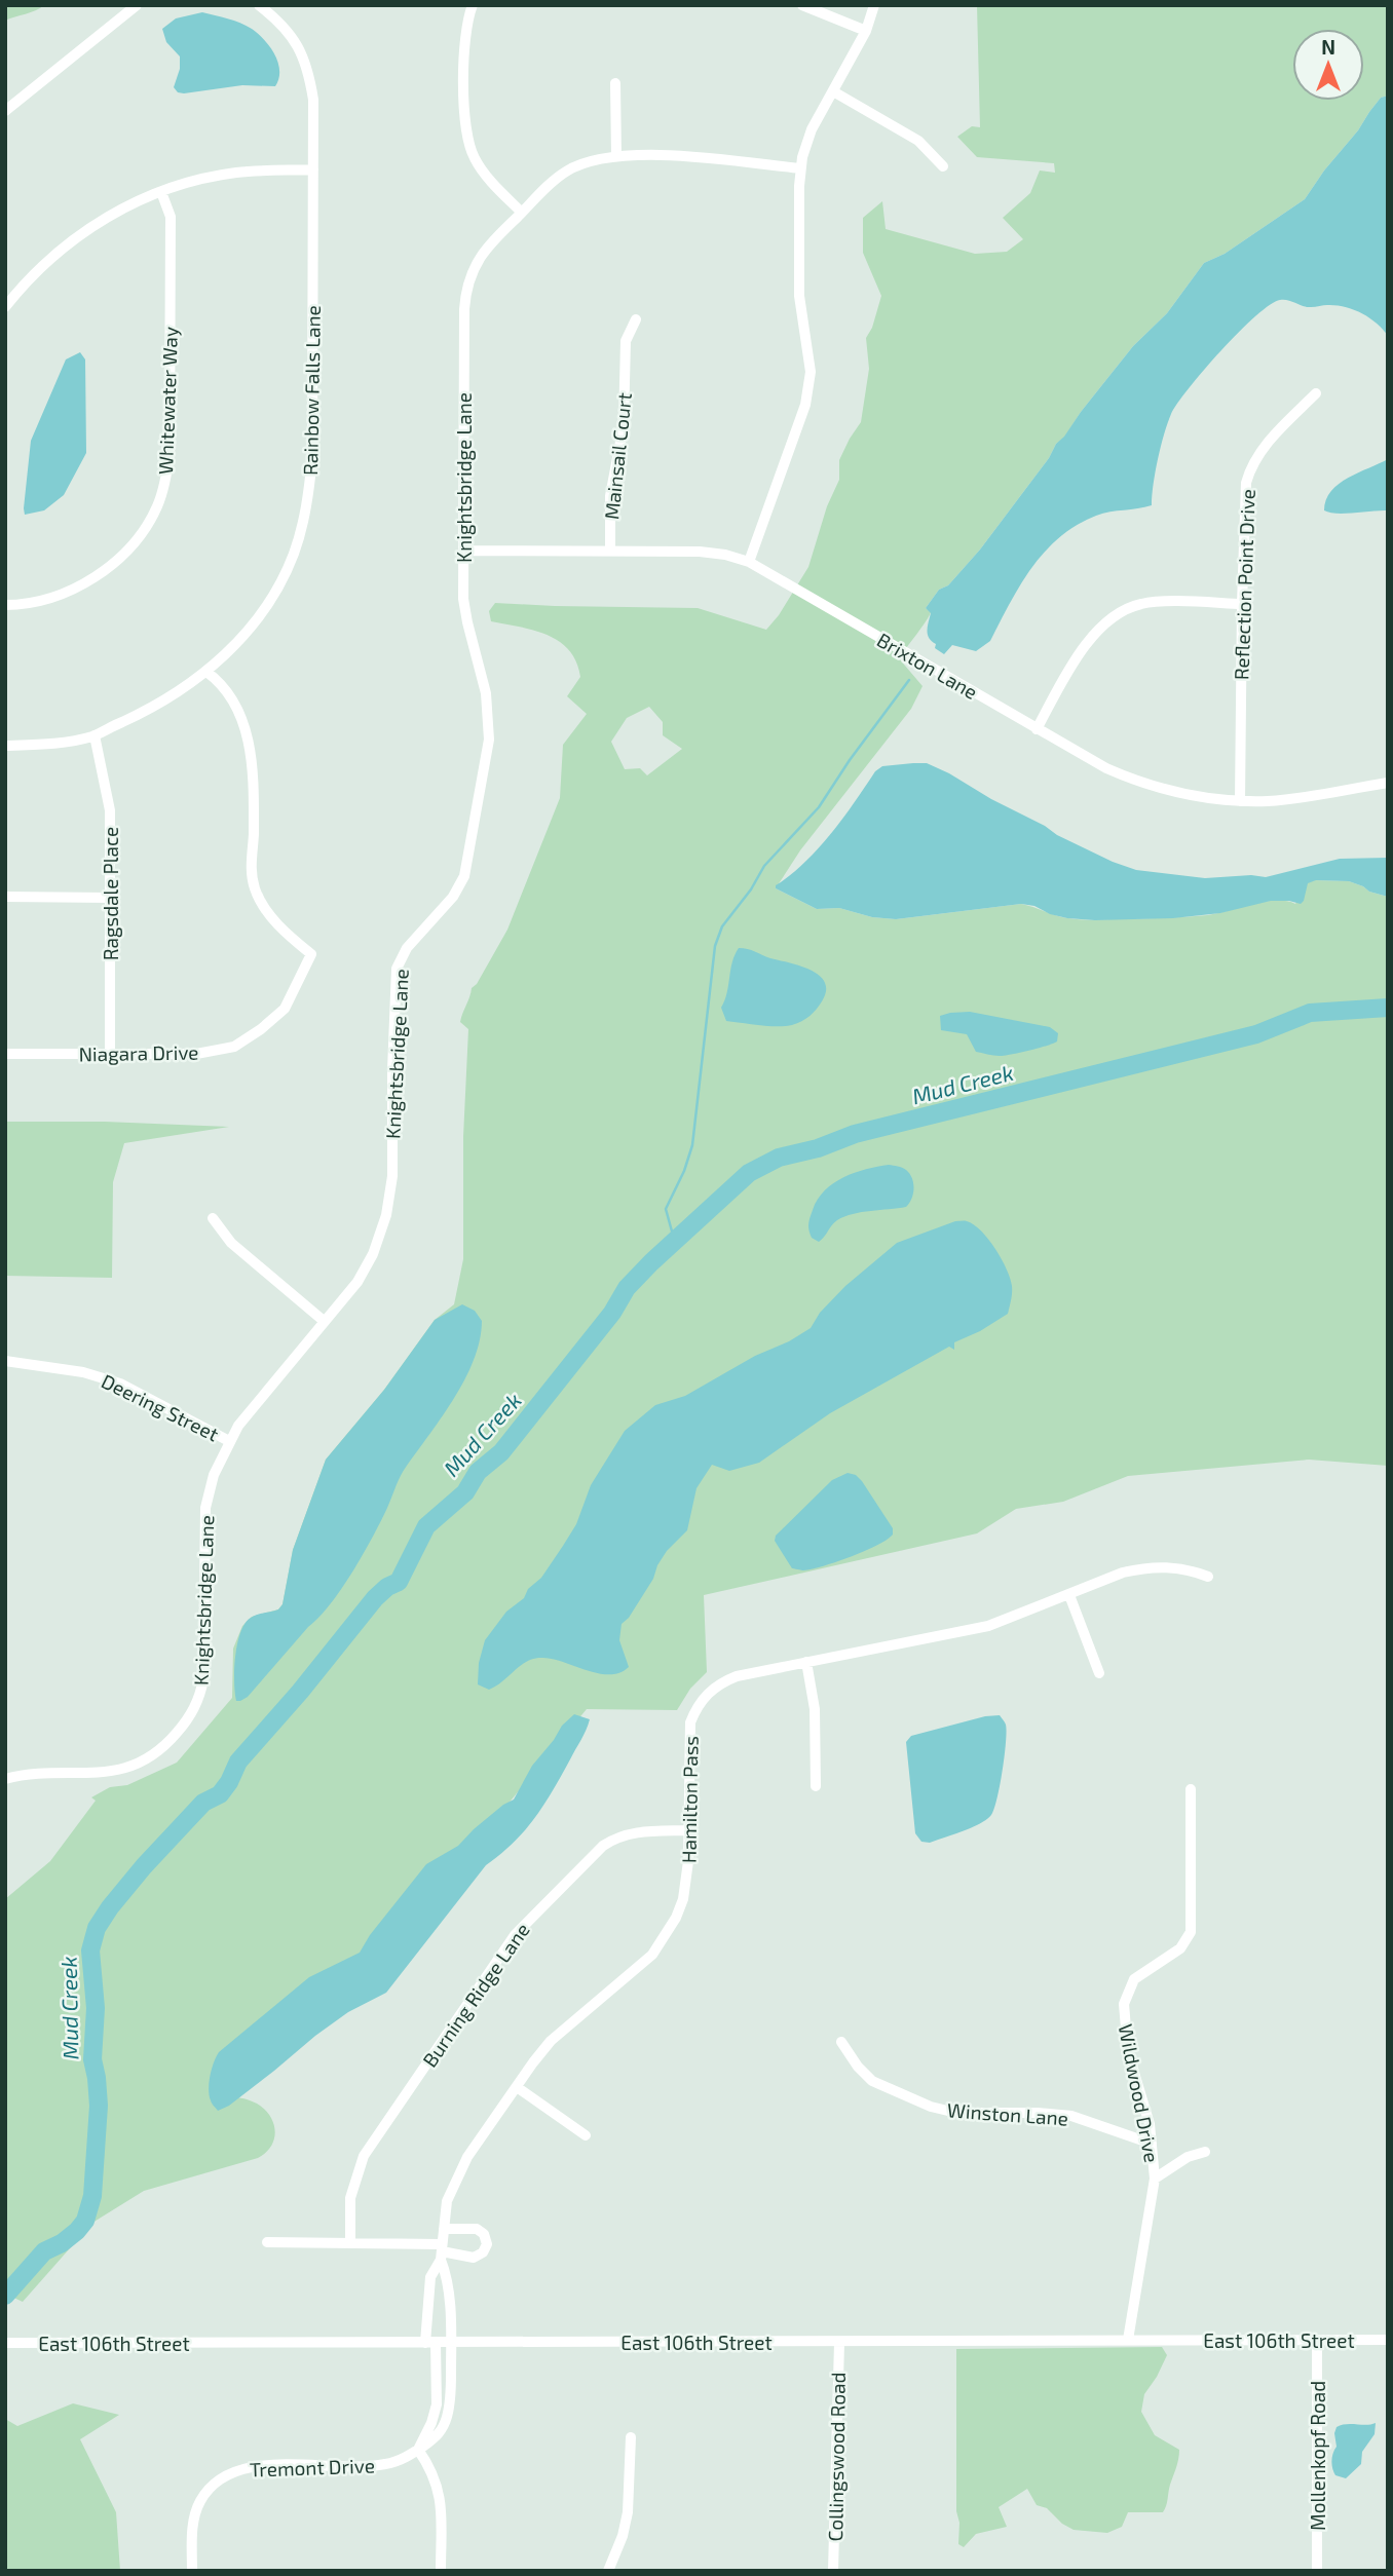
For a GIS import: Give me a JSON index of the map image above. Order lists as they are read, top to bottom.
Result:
{
  "streets": {
    "street": [
      "Rainbow Falls Lane",
      "Whitewater Way",
      "Mainsail Court",
      "Knightsbridge Lane",
      "Reflection Point Drive",
      "Brixton Lane",
      "Ragsdale Place",
      "Niagara Drive",
      "Deering Street",
      "Hamilton Pass",
      "Burning Ridge Lane",
      "Wildwood Drive",
      "Winston Lane",
      "East 106th Street",
      "Mollenkopf Road",
      "Collingswood Road",
      "Tremont Drive"
    ]
  },
  "crossings": [
    ["Rainbow Falls Lane", "Ragsdale Place"],
    ["Rainbow Falls Lane", "Niagara Drive"],
    ["Mainsail Court", "Brixton Lane"],
    ["Knightsbridge Lane", "Brixton Lane"],
    ["Knightsbridge Lane", "Deering Street"],
    ["Reflection Point Drive", "Brixton Lane"],
    ["Ragsdale Place", "Niagara Drive"],
    ["Hamilton Pass", "Burning Ridge Lane"],
    ["Hamilton Pass", "East 106th Street"],
    ["Hamilton Pass", "Tremont Drive"],
    ["Wildwood Drive", "Winston Lane"],
    ["Wildwood Drive", "East 106th Street"],
    ["East 106th Street", "Mollenkopf Road"],
    ["East 106th Street", "Collingswood Road"],
    ["East 106th Street", "Tremont Drive"]
  ],
  "water": ["Mud Creek"],
  "north": "top"
}
